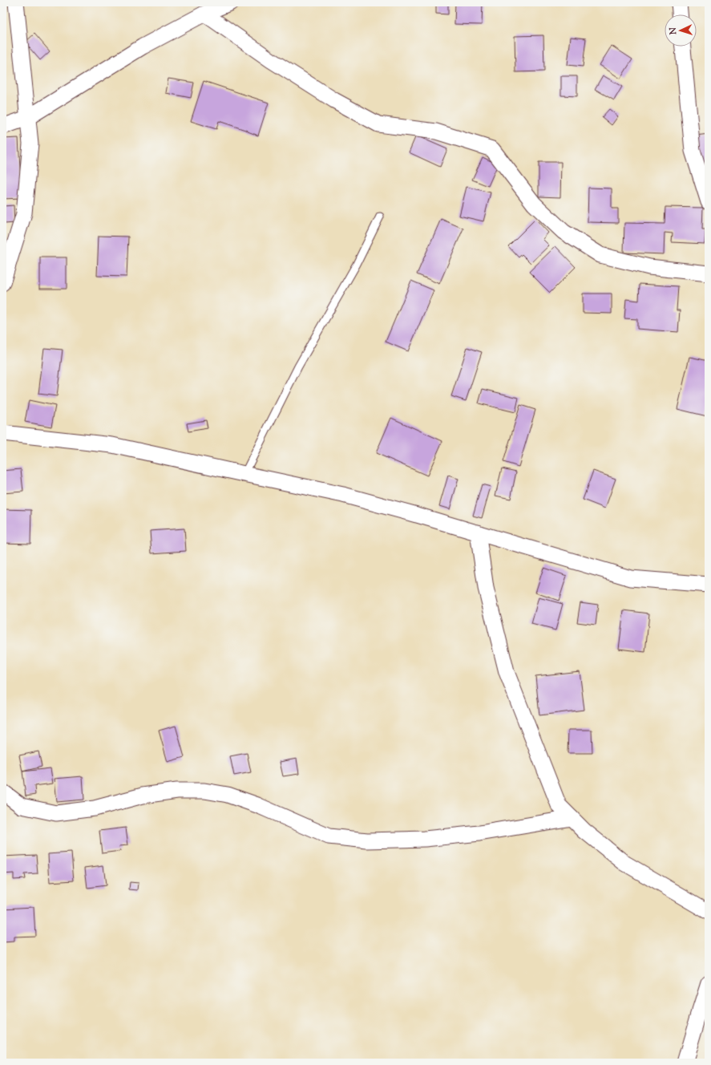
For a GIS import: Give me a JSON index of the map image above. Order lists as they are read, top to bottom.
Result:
{
  "north": "left"
}
